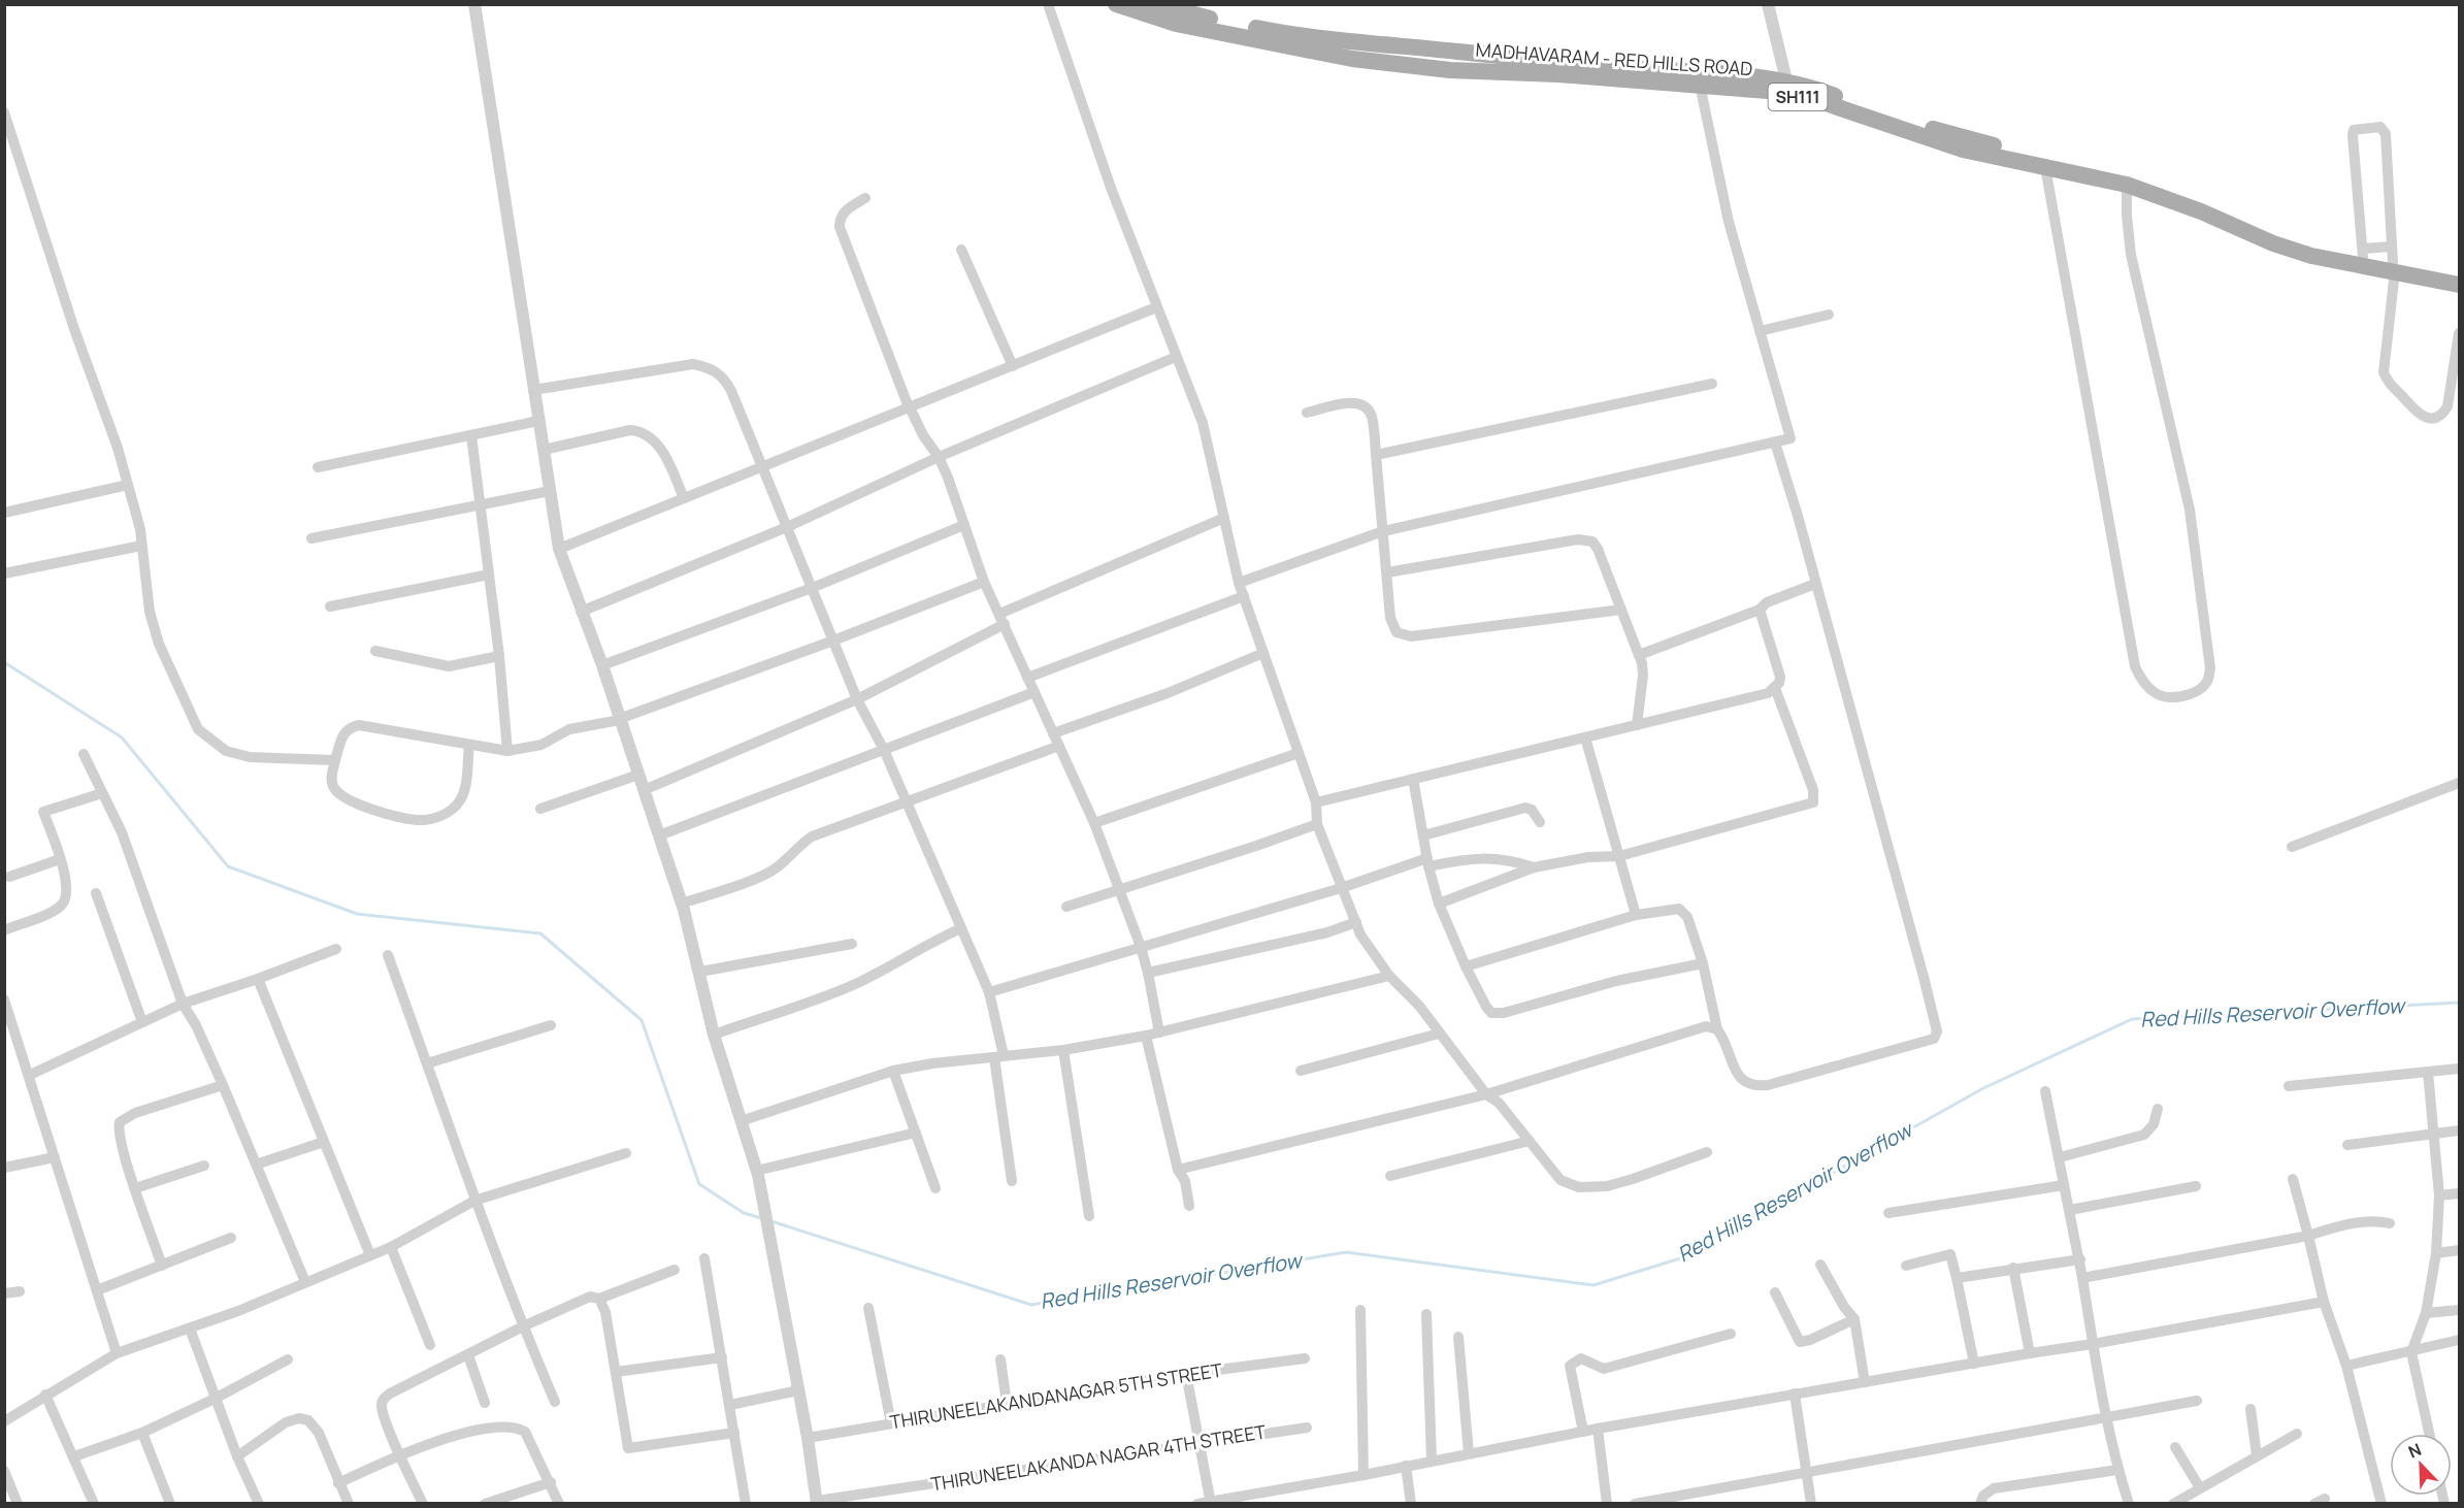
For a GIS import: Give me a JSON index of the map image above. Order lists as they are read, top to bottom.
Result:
{
  "streets": {
    "main road": ["MADHAVARAM - RED HILLS ROAD", "SH111"],
    "street": ["THIRUNEELAKANDANAGAR 5TH STREET", "THIRUNEELAKANDA NAGAR 4TH STREET"]
  },
  "water": ["Red Hills Reservoir Overflow"],
  "north": "top left"
}
